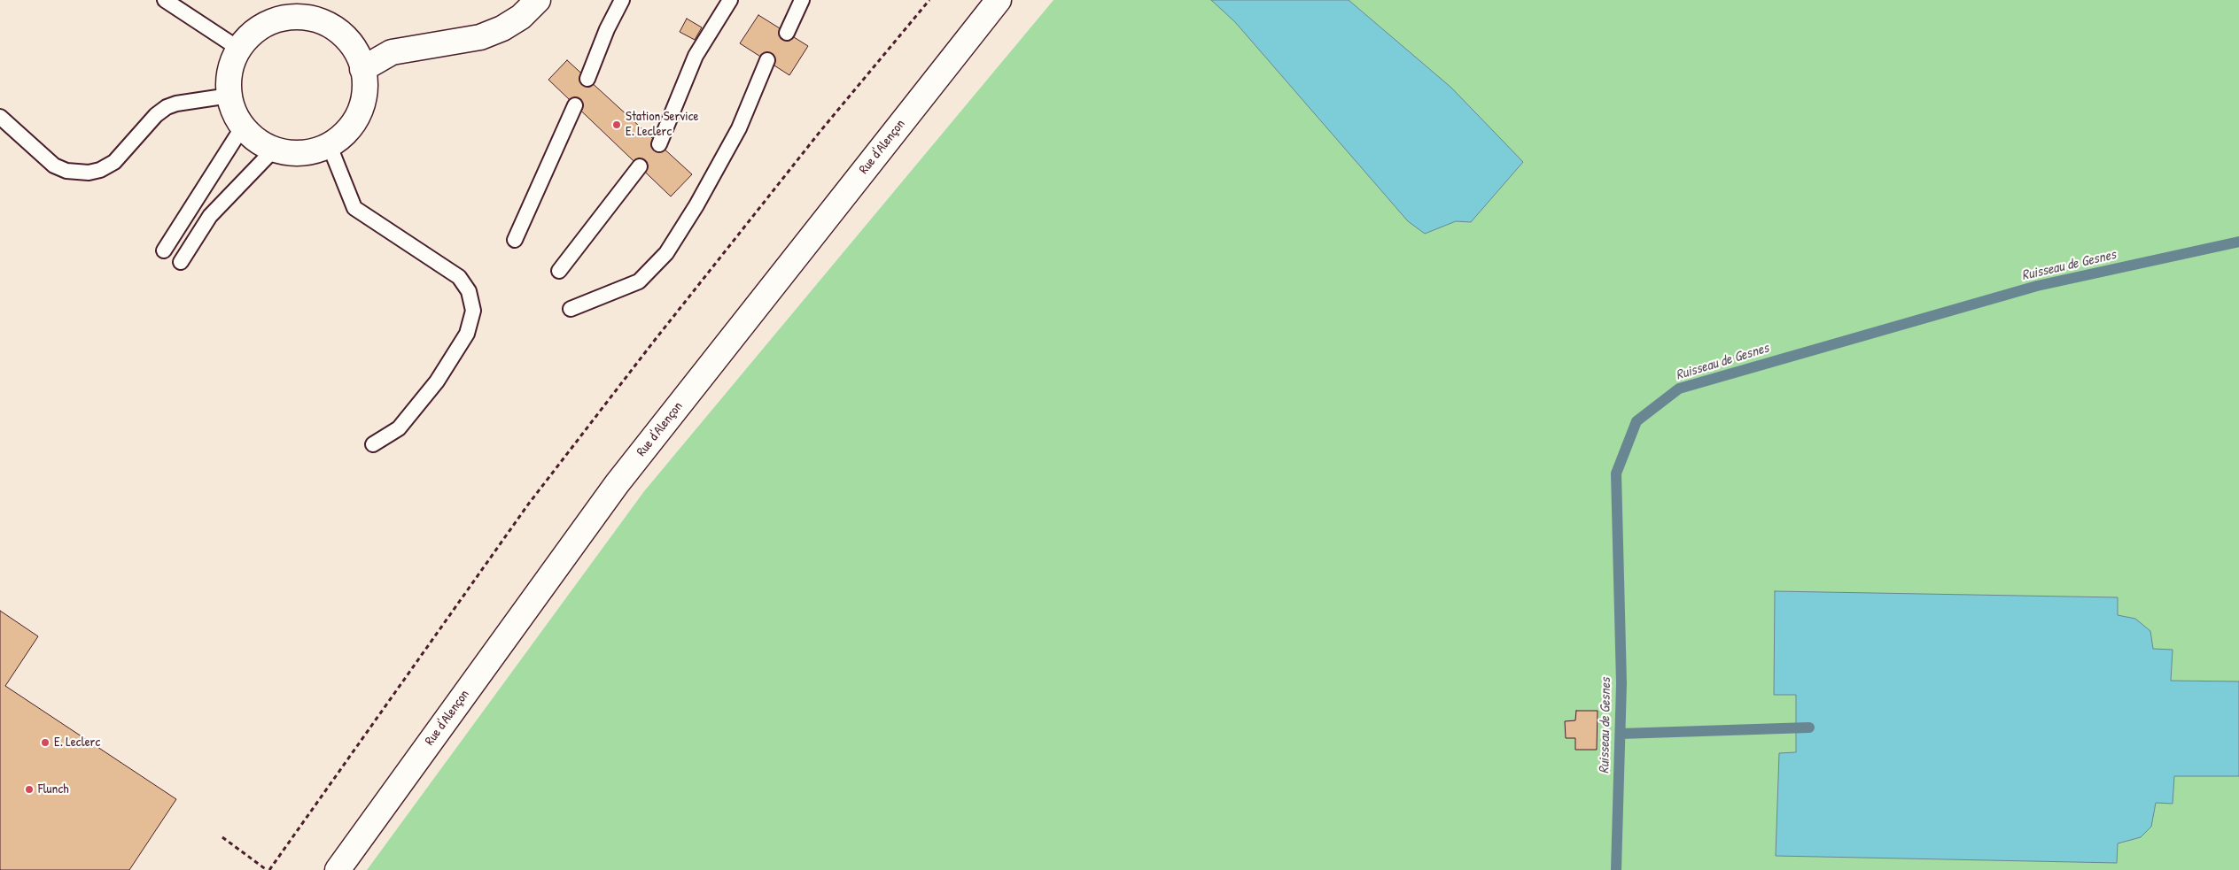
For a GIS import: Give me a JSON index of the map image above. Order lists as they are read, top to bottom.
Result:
{
  "streets": {
    "street": ["Rue d'Alençon"]
  },
  "water": ["Ruisseau de Gesnes"],
  "places": ["Station Service E. Leclerc", "E. Leclerc", "Flunch"]
}
